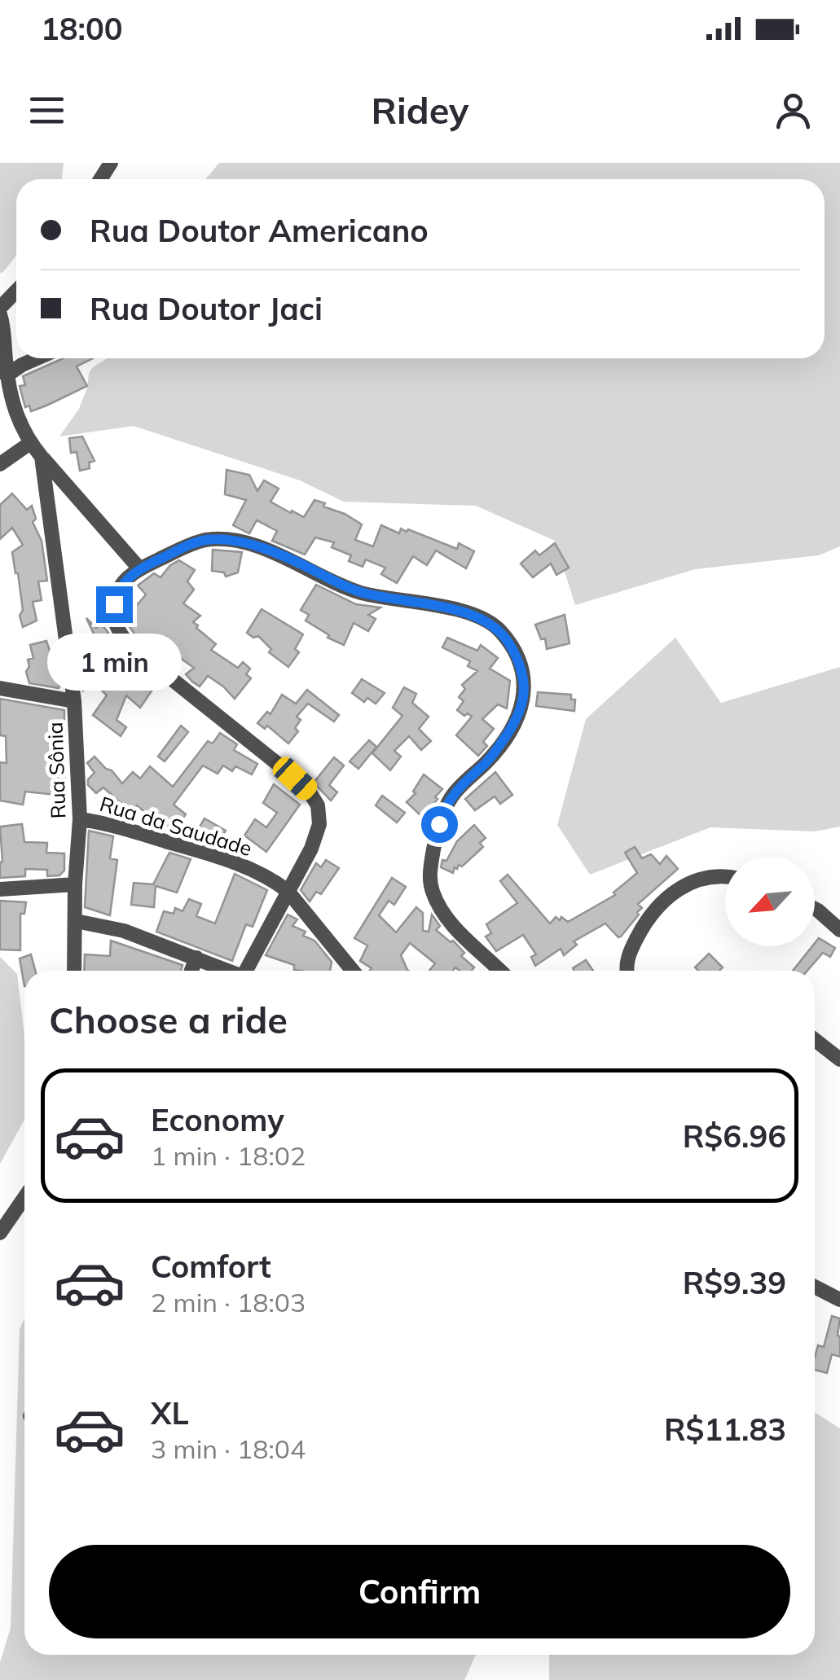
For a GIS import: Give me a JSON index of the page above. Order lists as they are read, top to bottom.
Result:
{
  "streets": {
    "street": ["Rua Sônia", "Rua da Saudade"]
  },
  "crossings": [
    ["Rua Sônia", "Rua da Saudade"]
  ],
  "north": "bottom left",
  "page": {
    "status": "18:00",
    "header": "Ridey",
    "banner": ["Rua Doutor Americano", "Rua Doutor Jaci"],
    "bubble": "1 min",
    "heading": "Choose a ride",
    "list": [
      {
        "name": "Economy",
        "note": "1 min · 18:02",
        "value": "R$6.96"
      },
      {
        "name": "Comfort",
        "note": "2 min · 18:03",
        "value": "R$9.39"
      },
      {
        "name": "XL",
        "note": "3 min · 18:04",
        "value": "R$11.83"
      }
    ],
    "buttons": "Confirm"
  }
}
